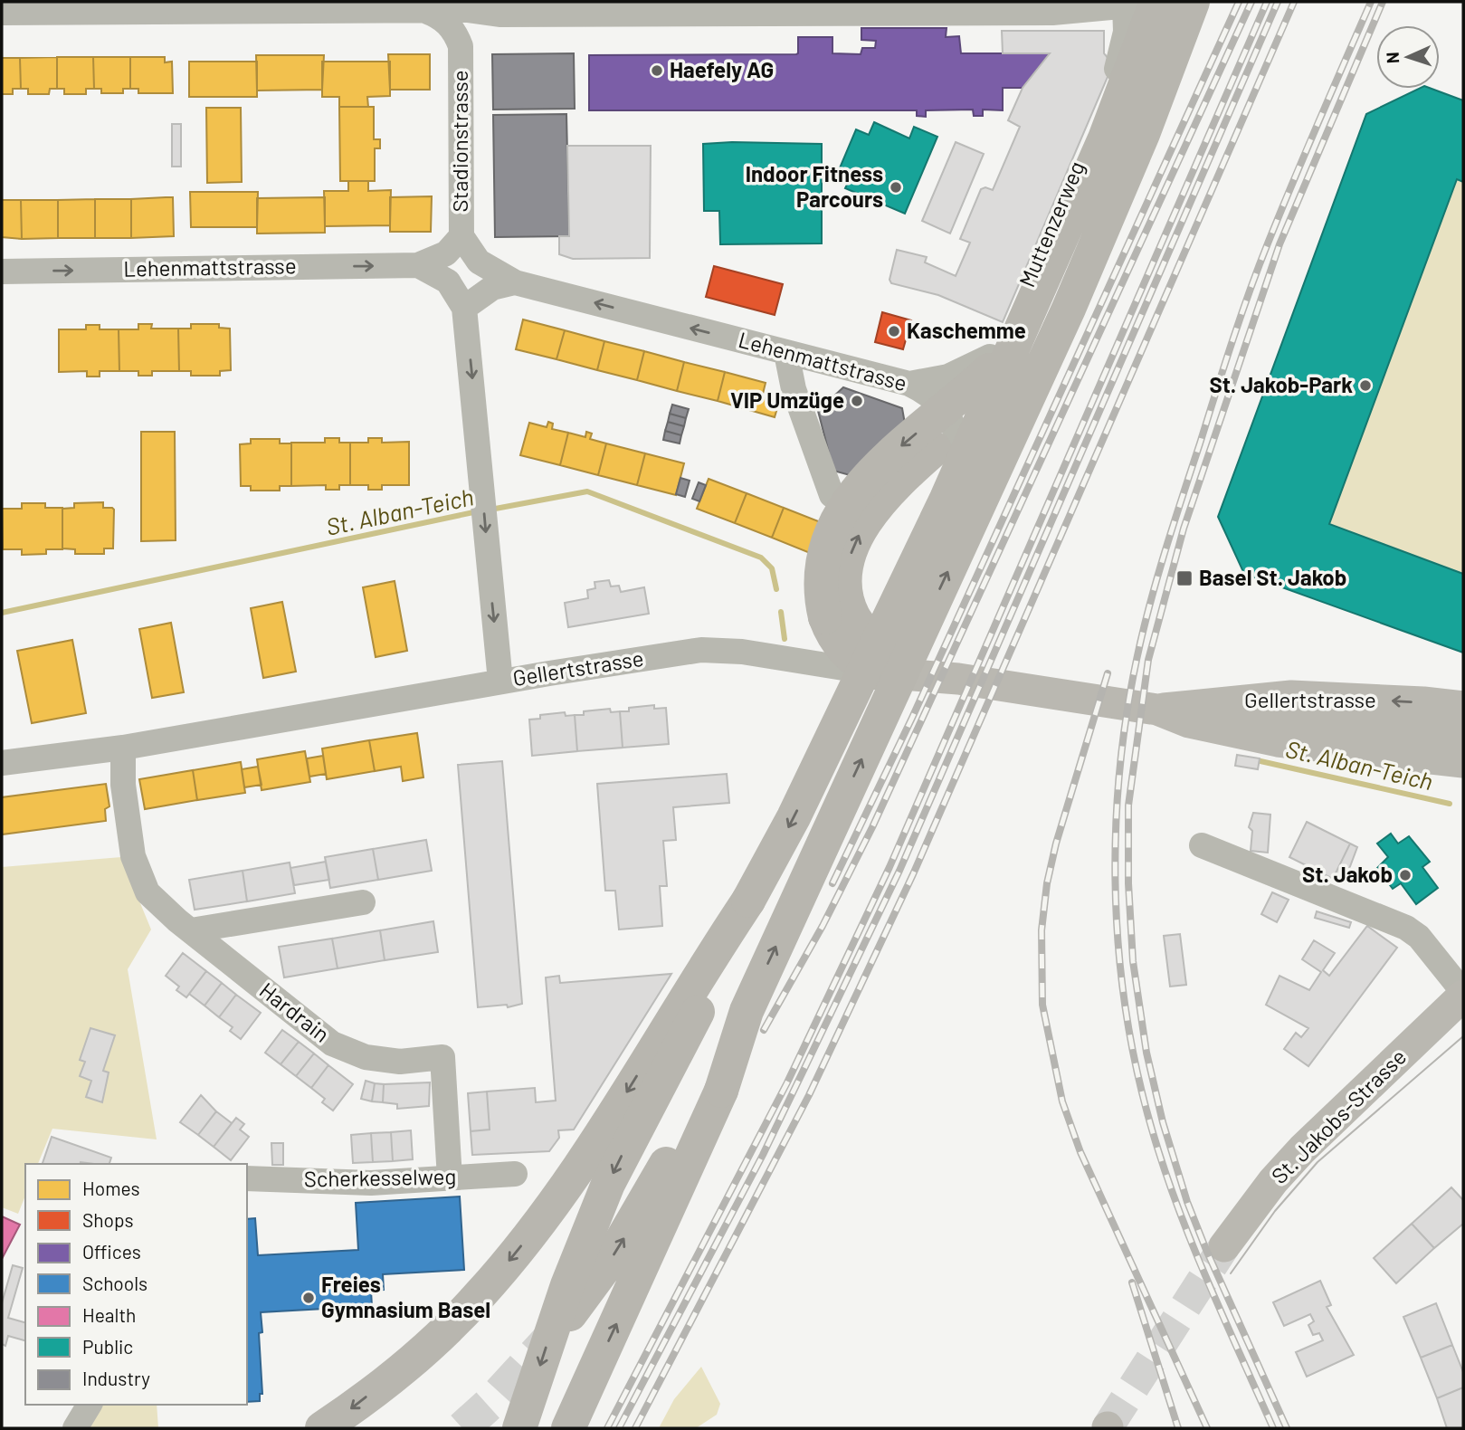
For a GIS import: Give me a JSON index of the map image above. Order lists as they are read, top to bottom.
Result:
{
  "streets": {
    "main road": ["Gellertstrasse", "St. Jakobs-Strasse"],
    "street": [
      "Stadionstrasse",
      "Muttenzerweg",
      "Lehenmattstrasse",
      "Hardrain",
      "Scherkesselweg"
    ]
  },
  "crossings": [
    ["Stadionstrasse", "Lehenmattstrasse"],
    ["Muttenzerweg", "Lehenmattstrasse"],
    ["Lehenmattstrasse", "Gellertstrasse"],
    ["Gellertstrasse", "Hardrain"],
    ["Hardrain", "Scherkesselweg"]
  ],
  "water": ["St. Alban-Teich"],
  "places": {
    "other": [
      "Haefely AG",
      "Indoor Fitness Parcours",
      "Kaschemme",
      "St. Jakob-Park",
      "VIP Umzüge",
      "St. Jakob",
      "Freies Gymnasium Basel"
    ],
    "transit": ["Basel St. Jakob"]
  },
  "legend": [
    "Homes",
    "Shops",
    "Offices",
    "Schools",
    "Health",
    "Public",
    "Industry"
  ],
  "north": "left"
}
